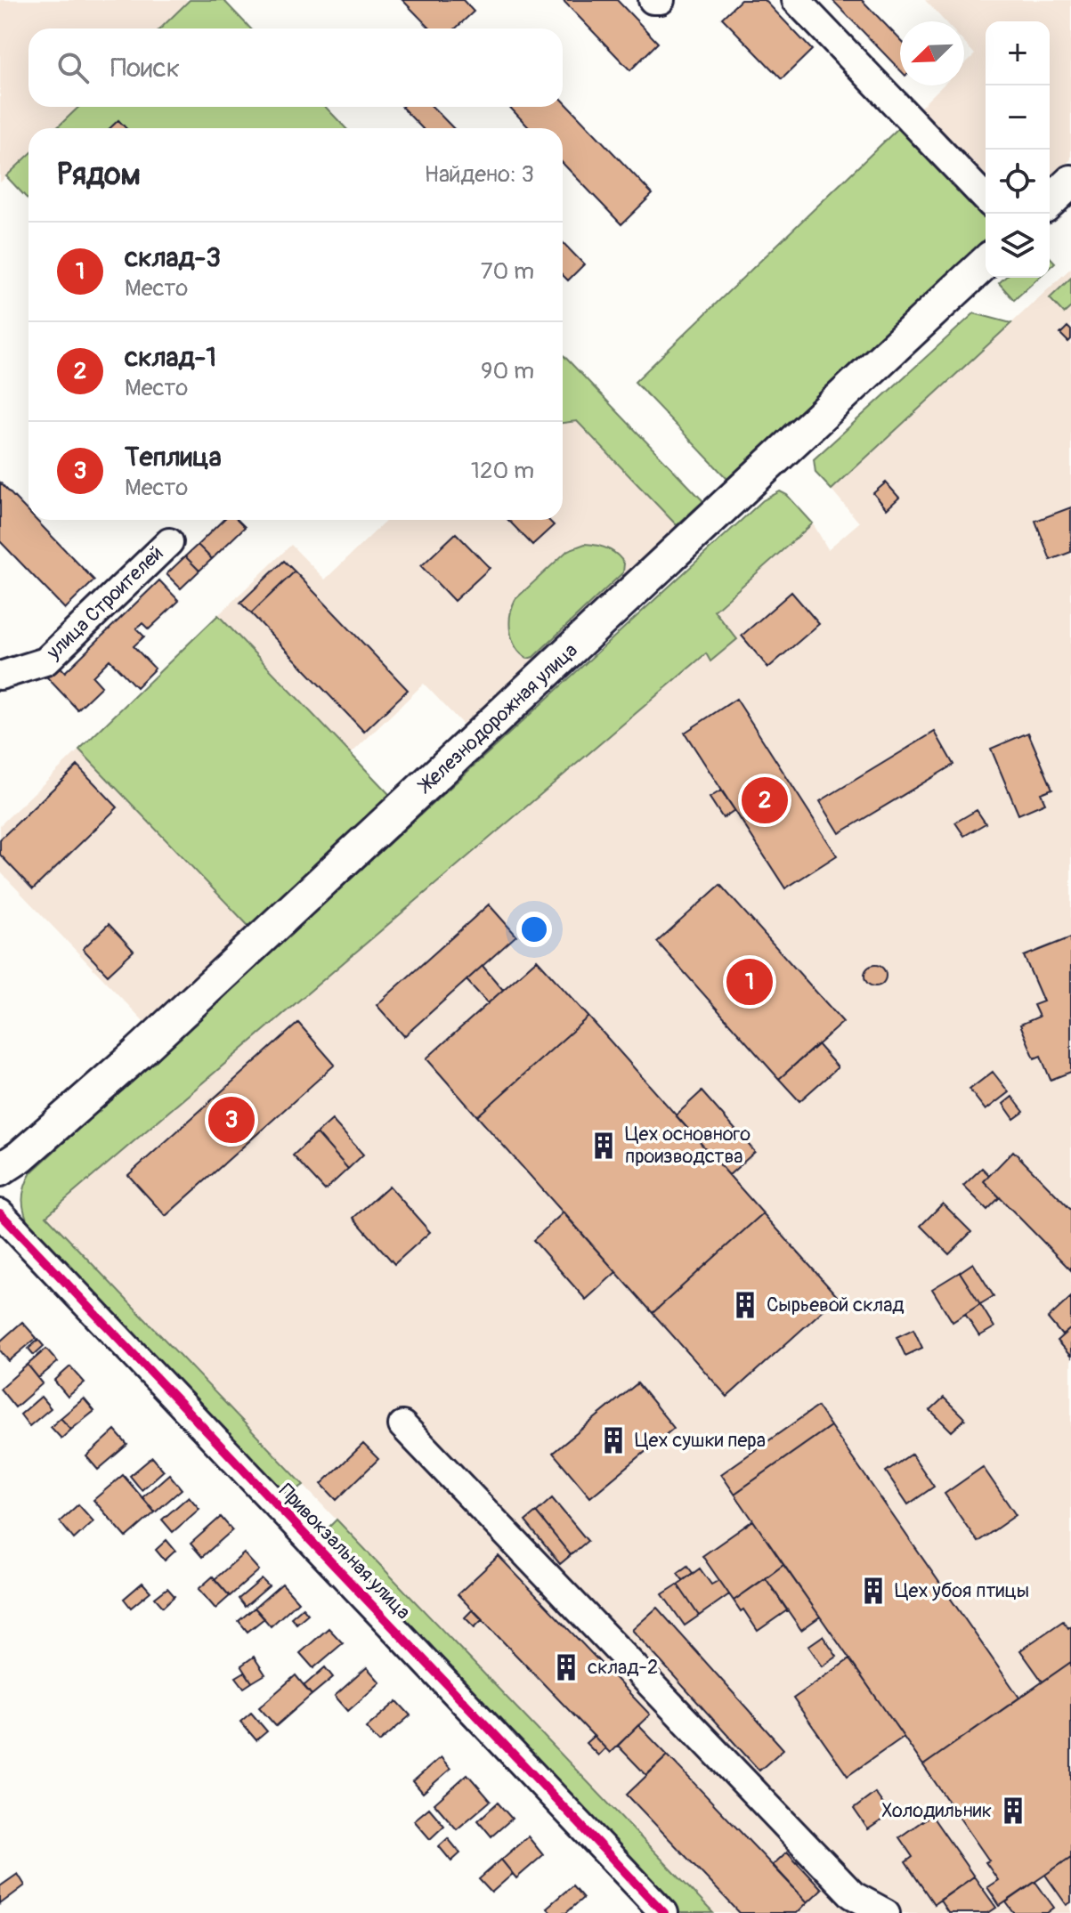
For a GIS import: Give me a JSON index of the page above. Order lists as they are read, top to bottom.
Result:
{
  "streets": {
    "main road": ["Железнодорожная улица"],
    "street": ["улица Строителей", "Привокзальная улица"]
  },
  "places": {
    "building": [
      "Цех основного производства",
      "Сырьевой склад",
      "Цех сушки пера",
      "Цех убоя птицы",
      "склад-2",
      "Холодильник"
    ]
  },
  "north": "bottom left",
  "page": {
    "map_buttons": ["+", "−"],
    "search": "Поиск",
    "heading": ["Рядом", "Найдено: 3"],
    "list": [
      {
        "mark": "1",
        "name": "склад-3",
        "note": "Место",
        "value": "70 m"
      },
      {
        "mark": "2",
        "name": "склад-1",
        "note": "Место",
        "value": "90 m"
      },
      {
        "mark": "3",
        "name": "Теплица",
        "note": "Место",
        "value": "120 m"
      }
    ],
    "pins": ["2", "1", "3"]
  }
}
